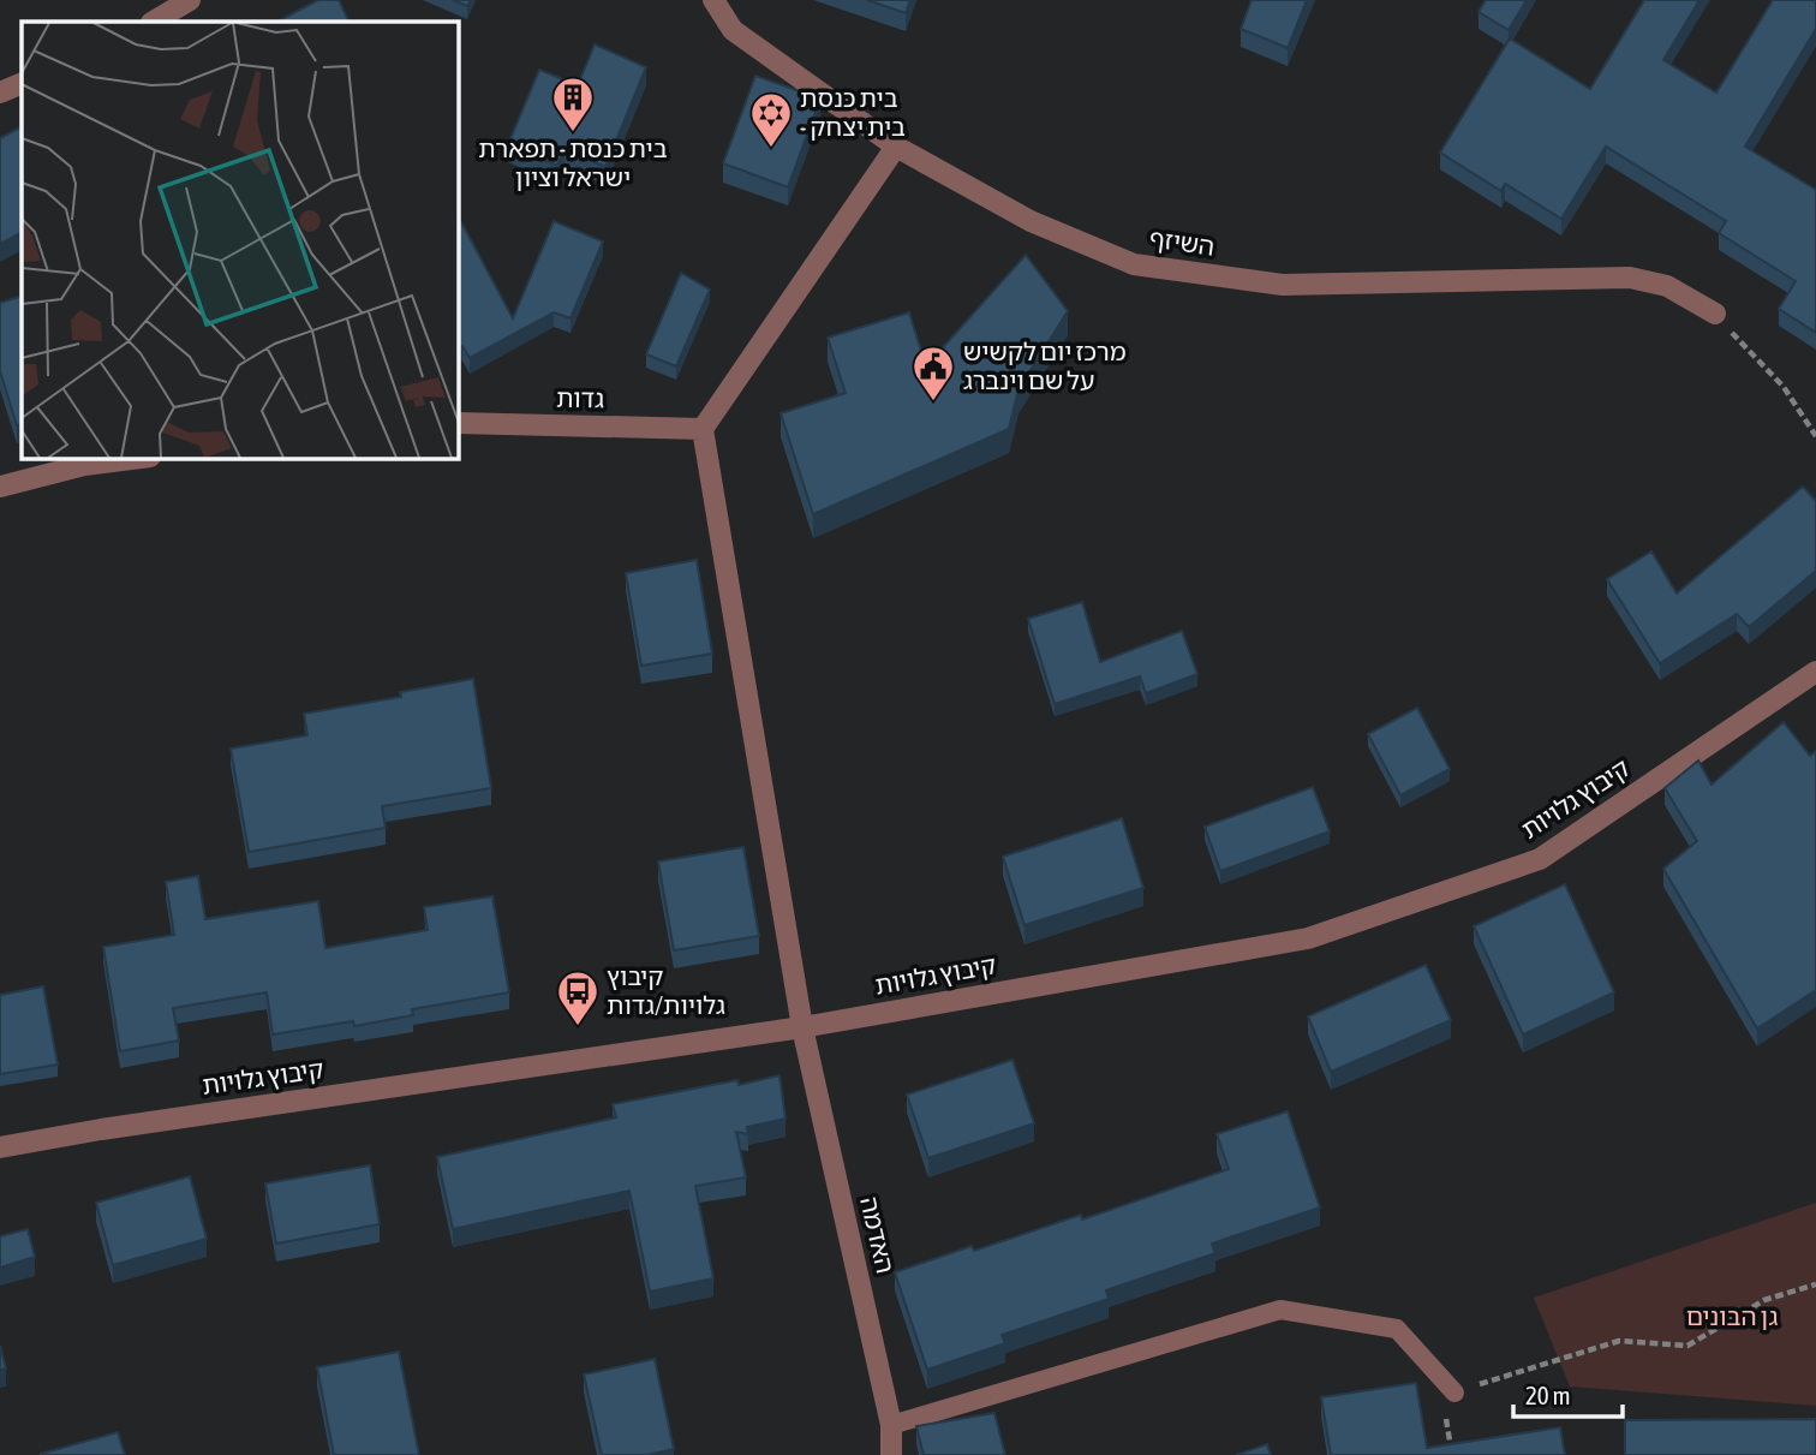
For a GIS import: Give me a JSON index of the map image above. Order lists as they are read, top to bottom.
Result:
{
  "streets": {
    "street": [
      "השיזף",
      "גדות",
      "קיבוץ גלויות",
      "האדמה"
    ]
  },
  "crossings": [
    ["גדות", "האדמה"],
    ["קיבוץ גלויות", "האדמה"]
  ],
  "parks": ["גן הבונים"],
  "places": {
    "building": ["בית כנסת - תפארת ישראל וציון"],
    "synagogue": ["בית כנסת - בית יצחק"],
    "public building": ["מרכז יום לקשיש על שם וינברג"],
    "bus stop": ["קיבוץ גלויות/גדות"]
  },
  "scale_bar": "20 m"
}
